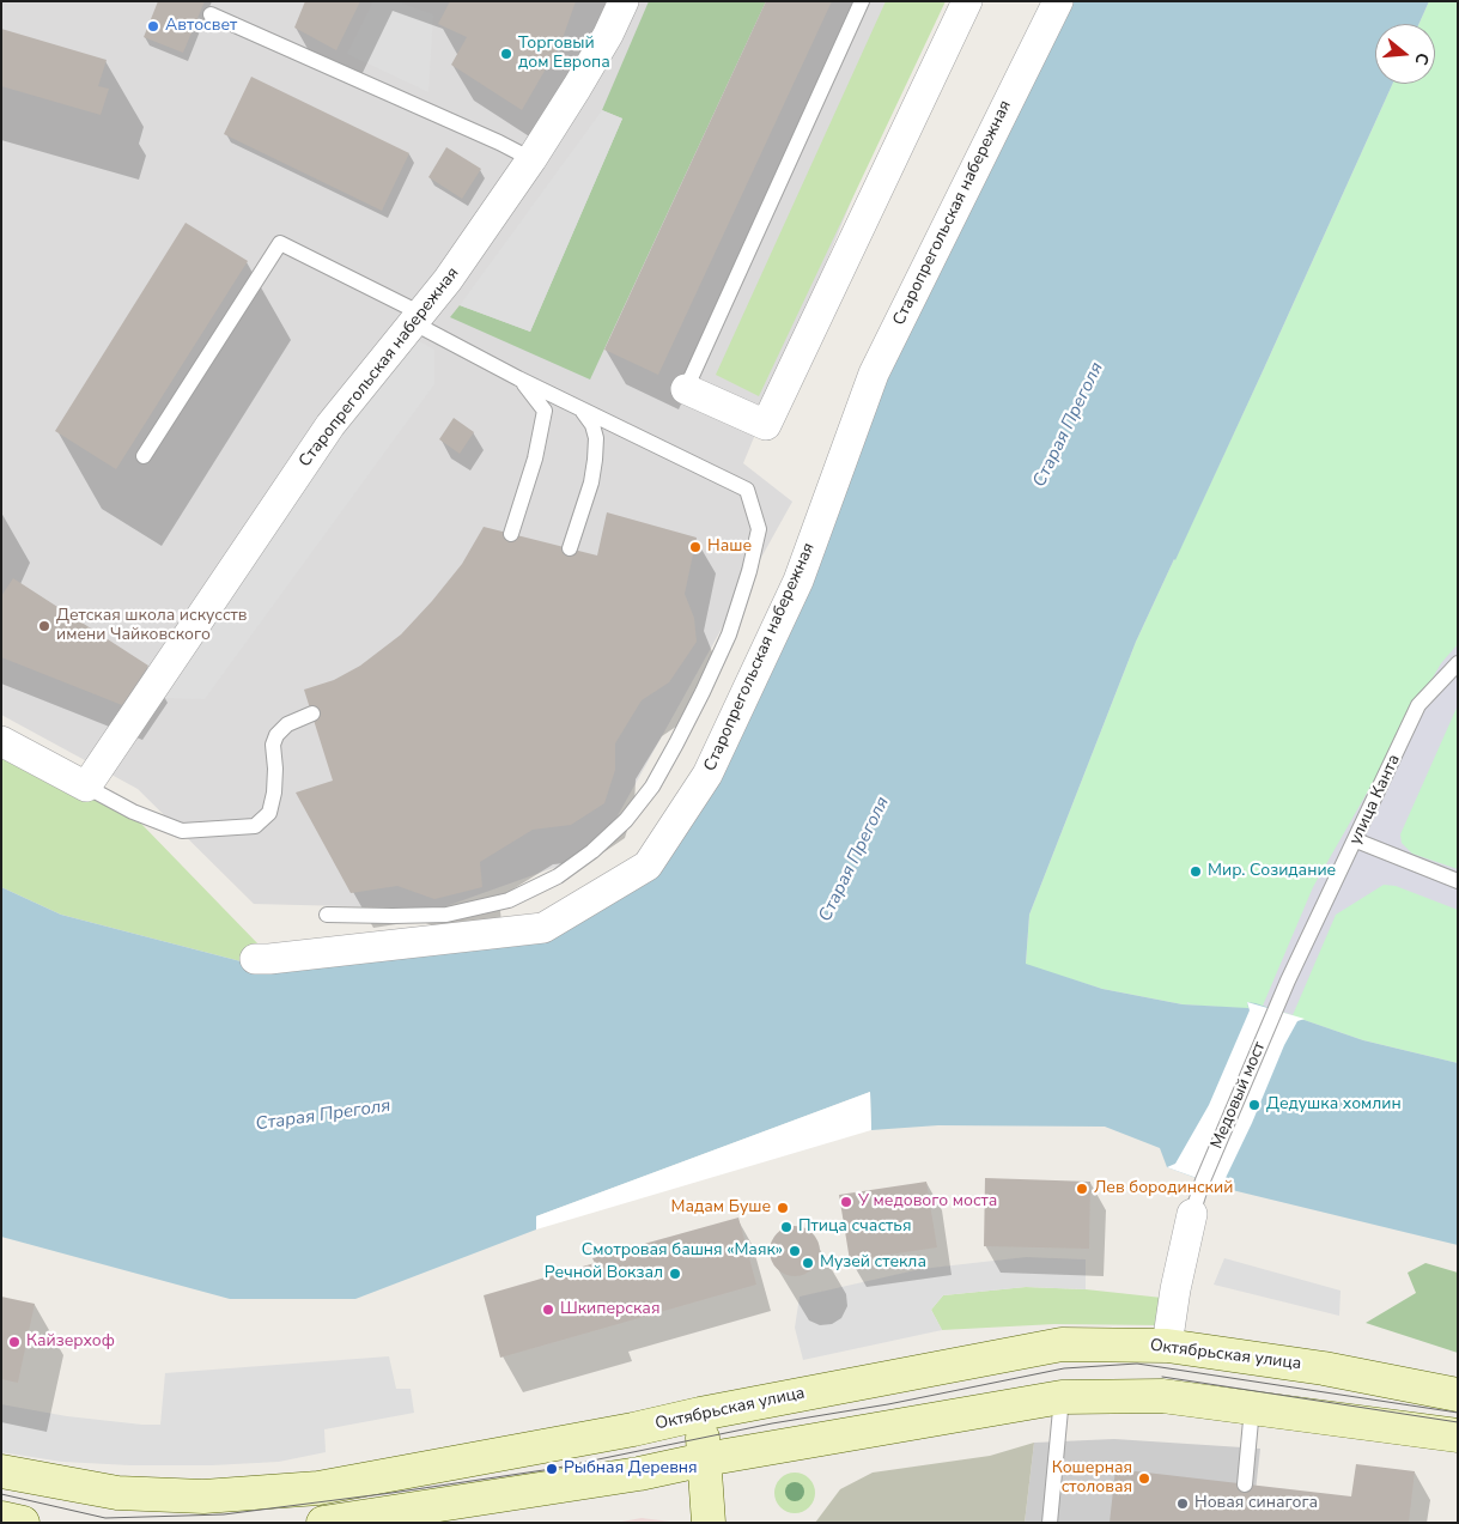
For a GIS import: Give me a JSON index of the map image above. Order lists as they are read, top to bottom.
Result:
{
  "streets": {
    "main road": ["Октябрьская улица"],
    "street": ["Старопрегольская набережная"],
    "lane": ["улица Канта", "Медовый мост"]
  },
  "crossings": [
    ["улица Канта", "Медовый мост"]
  ],
  "water": ["Старая Преголя"],
  "places": [
    "Автосвет",
    "Торговый дом Европа",
    "Наше",
    "Детская школа искусств имени Чайковского",
    "Мир. Созидание",
    "Дедушка хомлин",
    "Лев бородинский",
    "У медового моста",
    "Мадам Буше",
    "Птица счастья",
    "Смотровая башня «Маяк»",
    "Музей стекла",
    "Речной Вокзал",
    "Шкиперская",
    "Кайзерхоф",
    "Рыбная Деревня",
    "Кошерная столовая",
    "Новая синагога"
  ],
  "north": "right"
}
